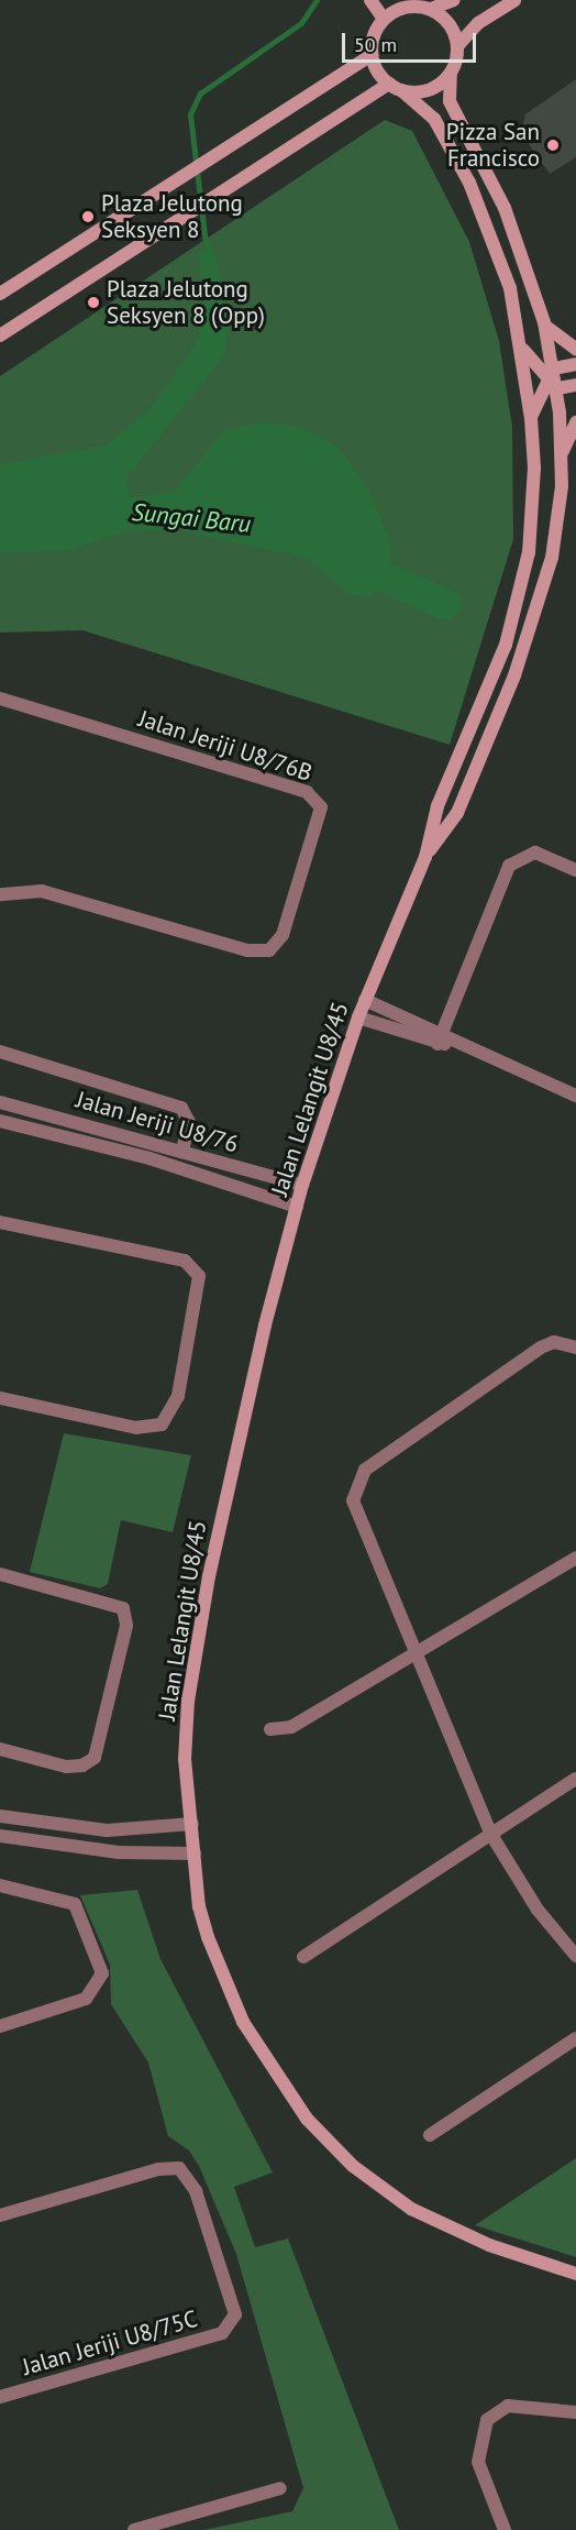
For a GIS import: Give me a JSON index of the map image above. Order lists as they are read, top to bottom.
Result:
{
  "streets": {
    "street": [
      "Jalan Jeriji U8/76B",
      "Jalan Lelangit U8/45",
      "Jalan Jeriji U8/76",
      "Jalan Jeriji U8/75C"
    ]
  },
  "crossings": [
    ["Jalan Lelangit U8/45", "Jalan Jeriji U8/76"]
  ],
  "water": ["Sungai Baru"],
  "places": ["Pizza San Francisco", "Plaza Jelutong Seksyen 8", "Plaza Jelutong Seksyen 8 (Opp)"],
  "scale_bar": "50 m"
}
